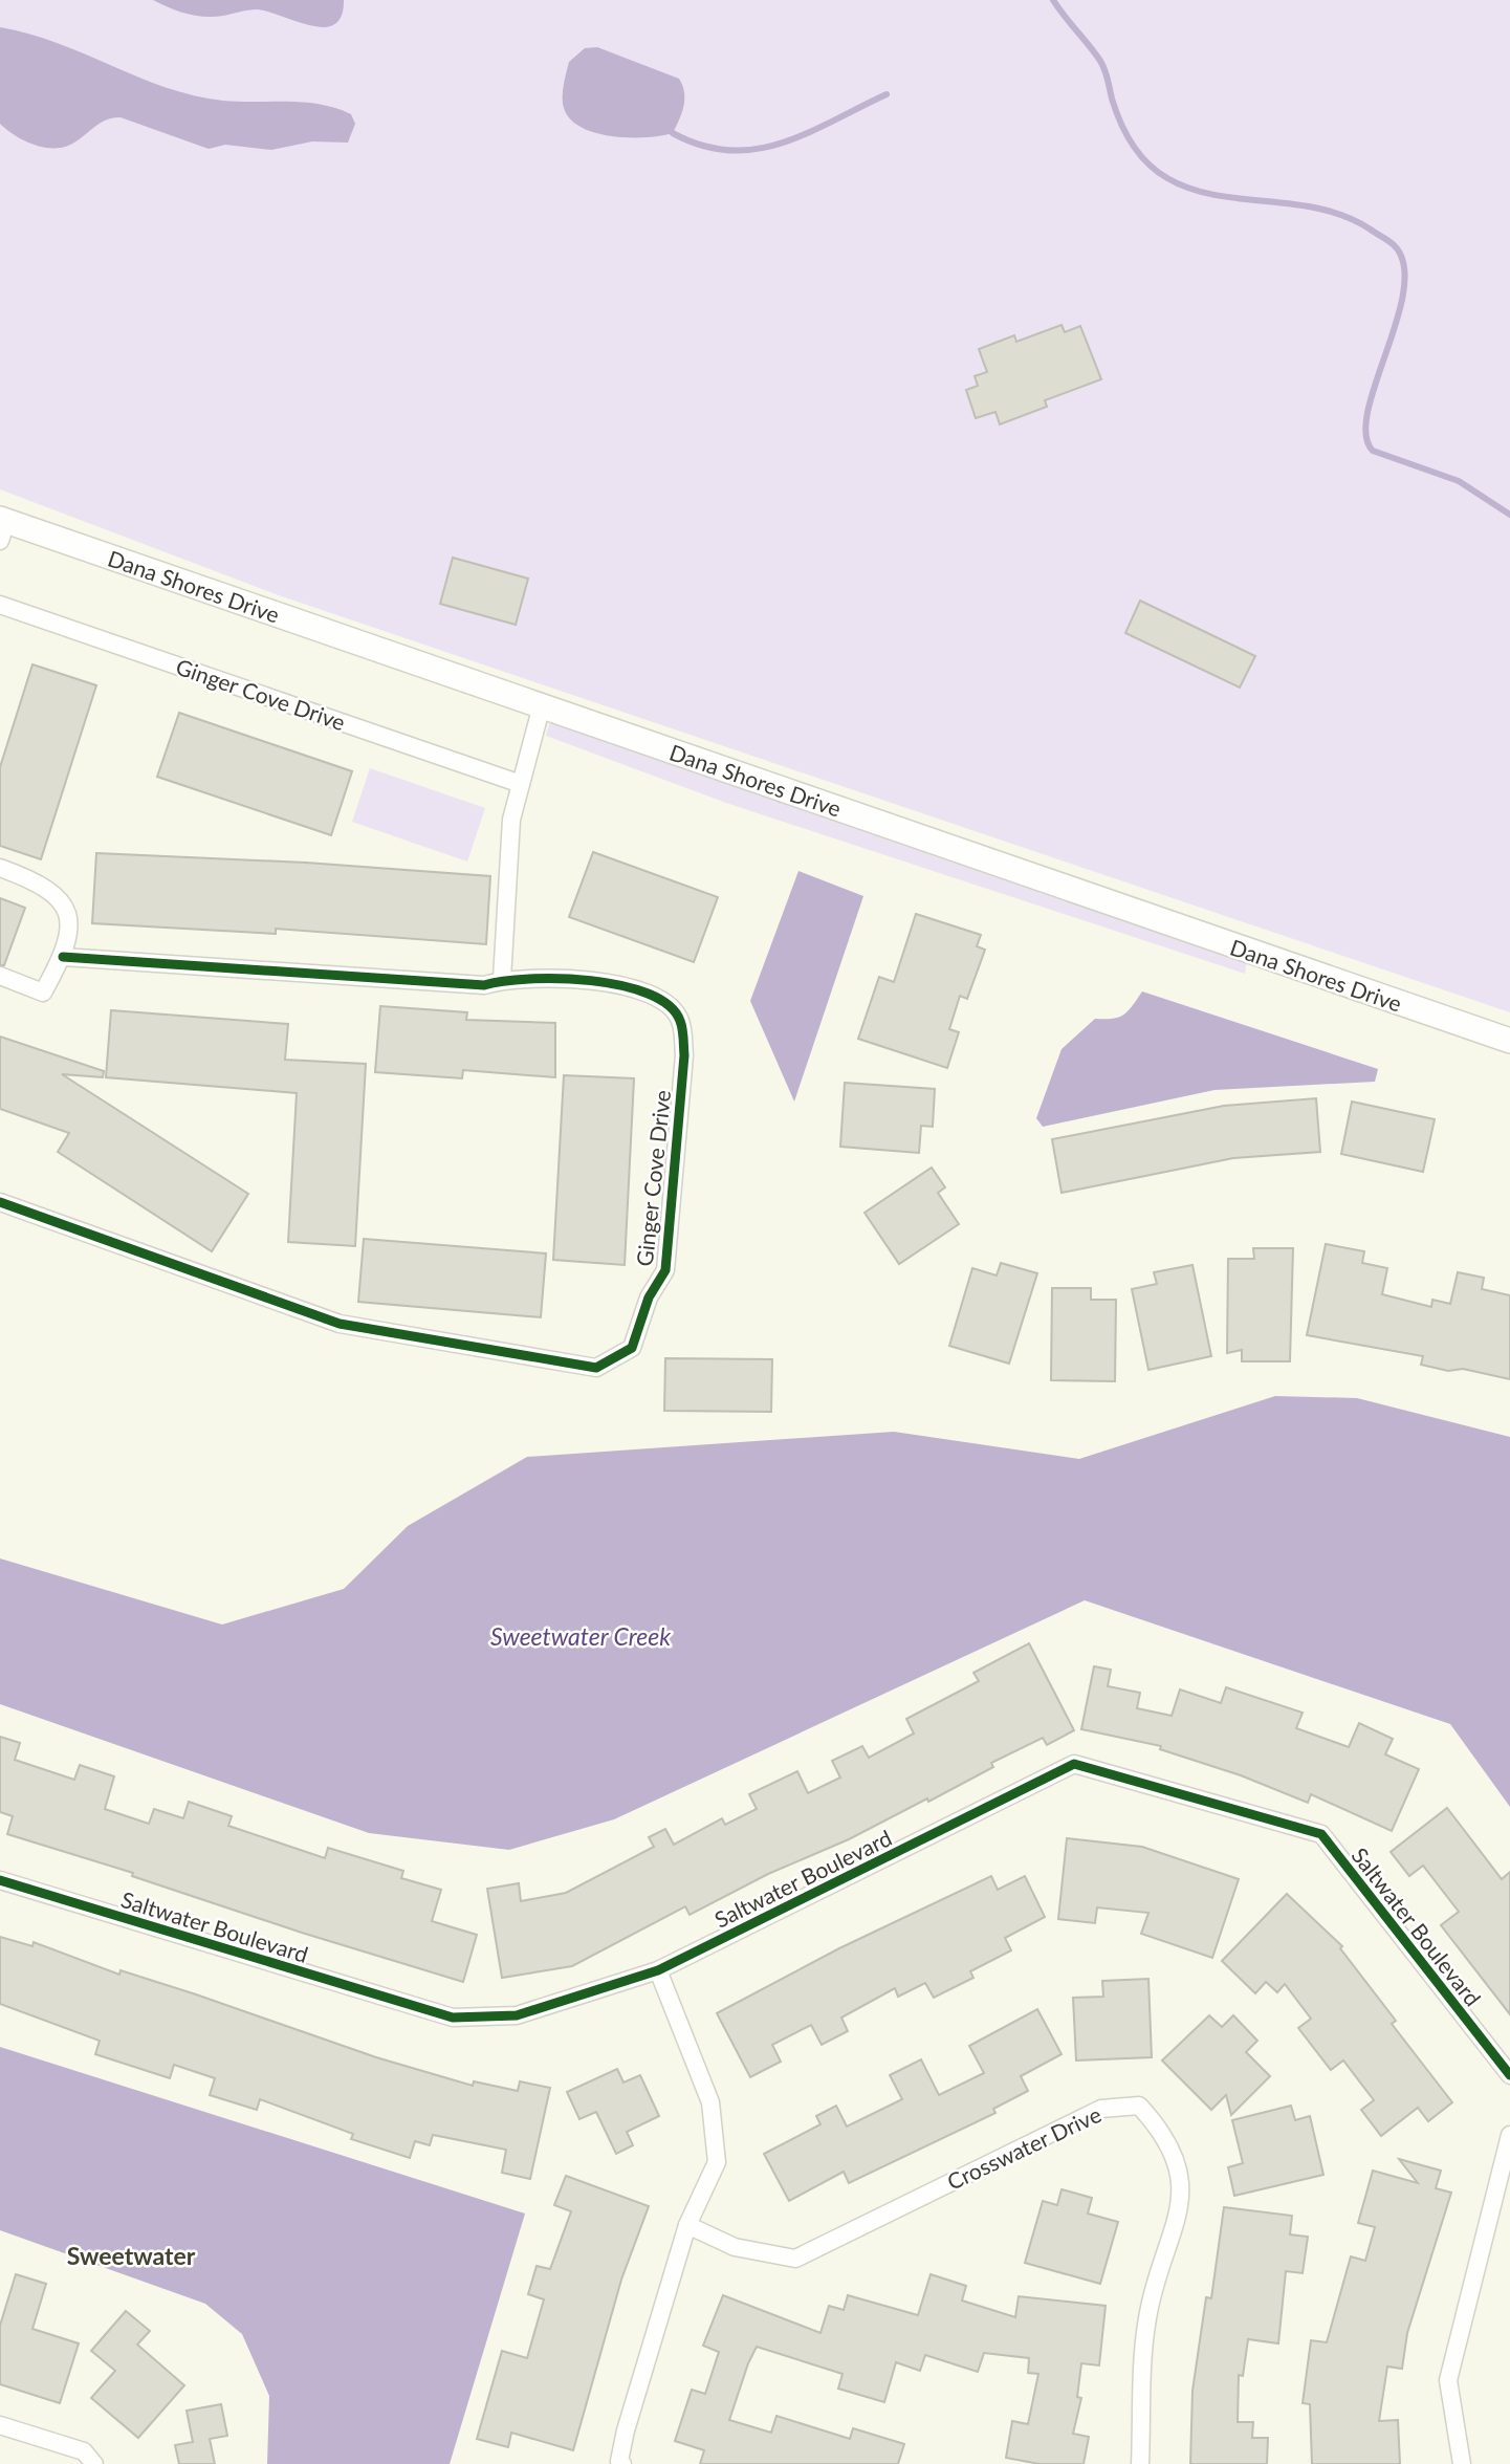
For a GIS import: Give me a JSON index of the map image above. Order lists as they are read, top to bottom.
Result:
{
  "streets": {
    "street": [
      "Dana Shores Drive",
      "Ginger Cove Drive",
      "Saltwater Boulevard",
      "Crosswater Drive"
    ]
  },
  "districts": ["Sweetwater"],
  "water": ["Sweetwater Creek"]
}
